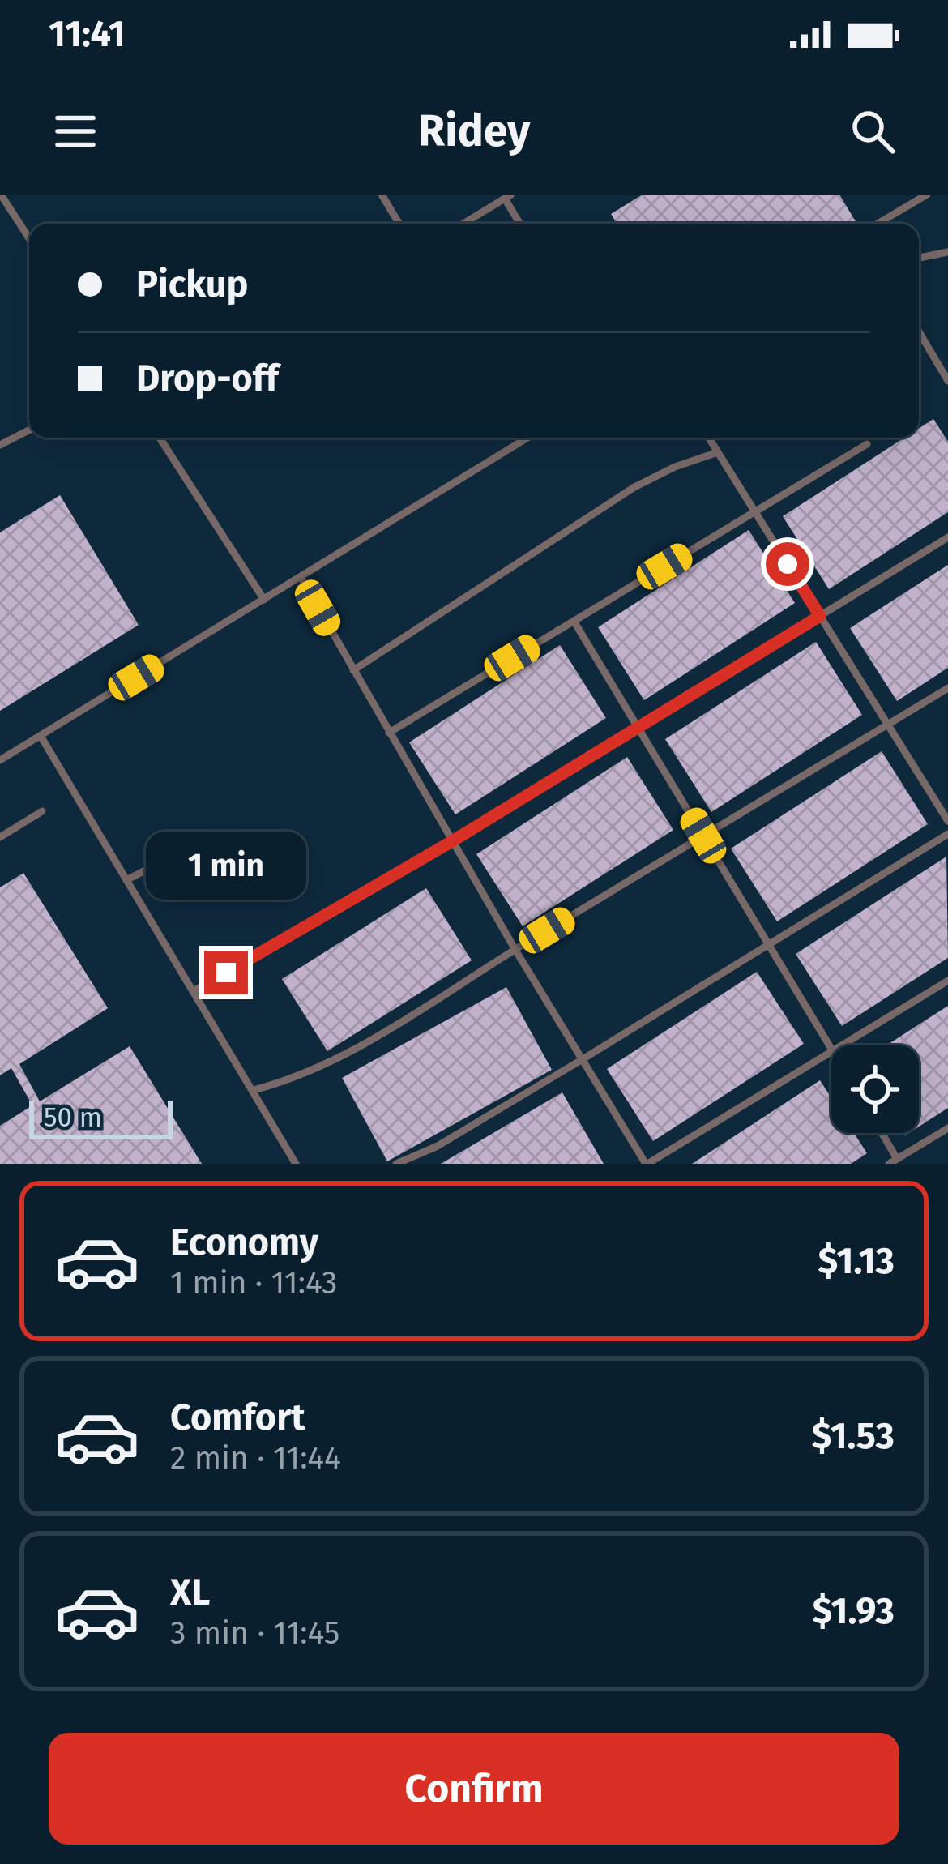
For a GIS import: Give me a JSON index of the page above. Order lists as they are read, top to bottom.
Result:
{
  "scale_bar": "50 m",
  "page": {
    "status": "11:41",
    "header": "Ridey",
    "banner": ["Pickup", "Drop-off"],
    "bubble": "1 min",
    "scale": "50 m",
    "list": [
      {
        "name": "Economy",
        "note": "1 min · 11:43",
        "value": "$1.13"
      },
      {
        "name": "Comfort",
        "note": "2 min · 11:44",
        "value": "$1.53"
      },
      {
        "name": "XL",
        "note": "3 min · 11:45",
        "value": "$1.93"
      }
    ],
    "buttons": "Confirm"
  }
}
